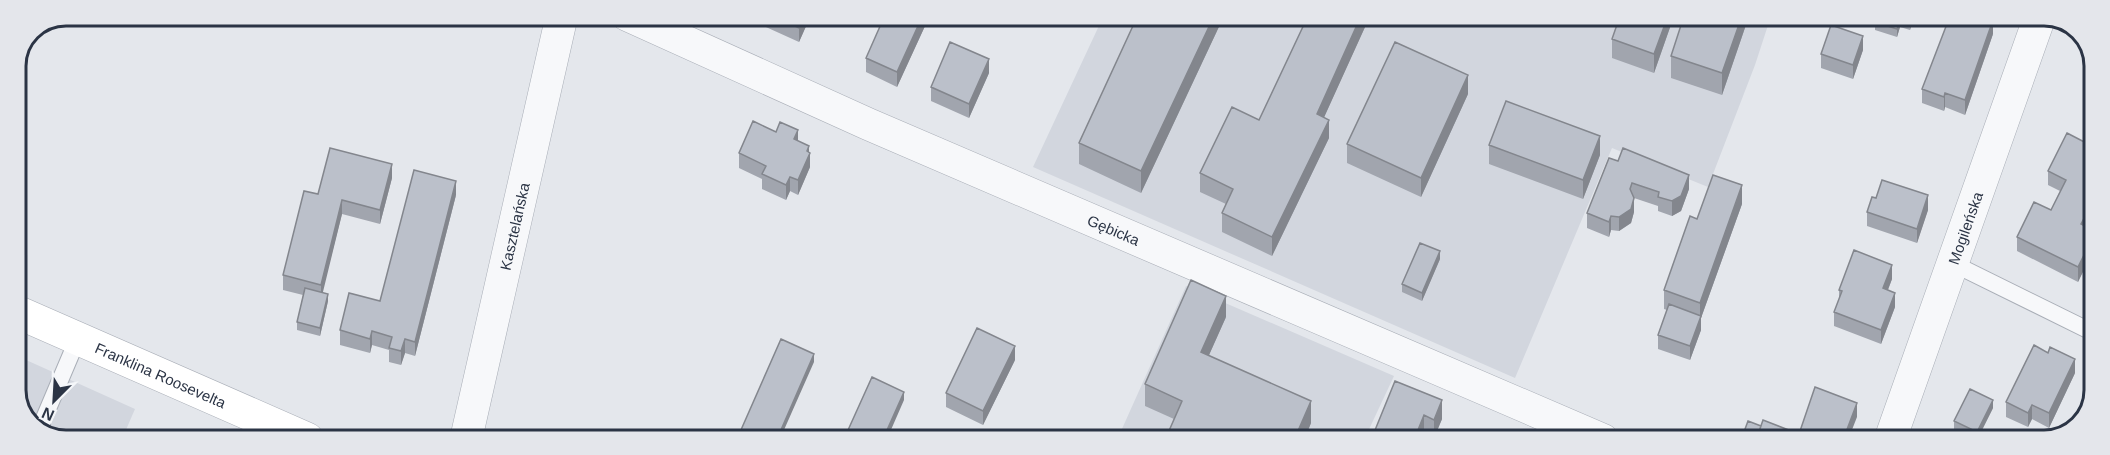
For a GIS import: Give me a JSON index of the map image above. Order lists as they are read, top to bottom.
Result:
{
  "streets": {
    "street": [
      "Kasztelańska",
      "Mogileńska",
      "Gębicka",
      "Franklina Roosevelta"
    ]
  },
  "north": "bottom left"
}
